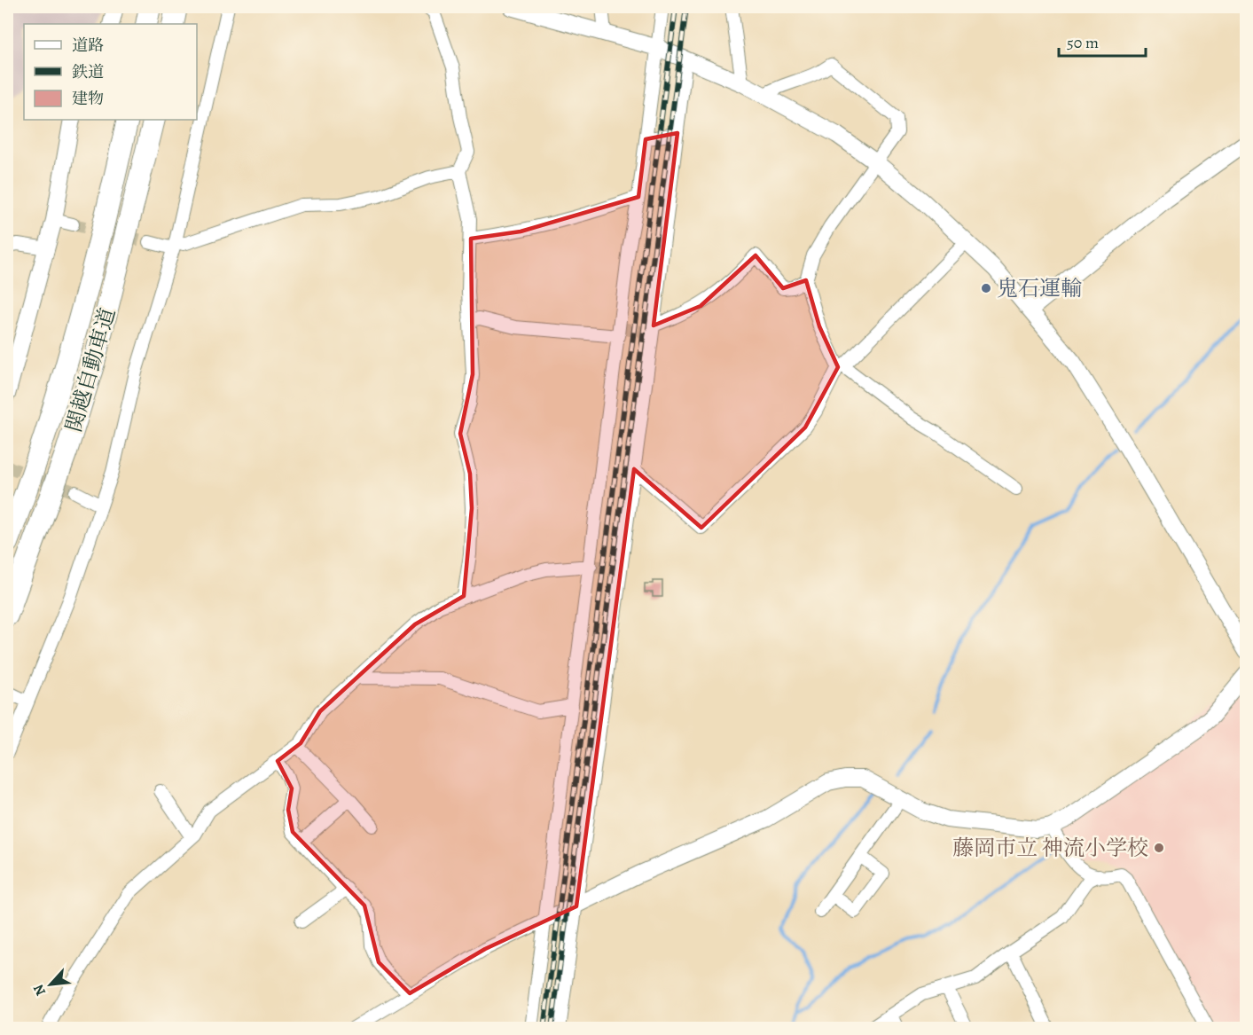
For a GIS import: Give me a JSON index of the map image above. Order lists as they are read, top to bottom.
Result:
{
  "streets": {
    "highway": ["関越自動車道"]
  },
  "places": ["鬼石運輸", "藤岡市立 神流小学校"],
  "legend": ["道路", "鉄道", "建物"],
  "scale_bar": "50 m",
  "north": "bottom left"
}
